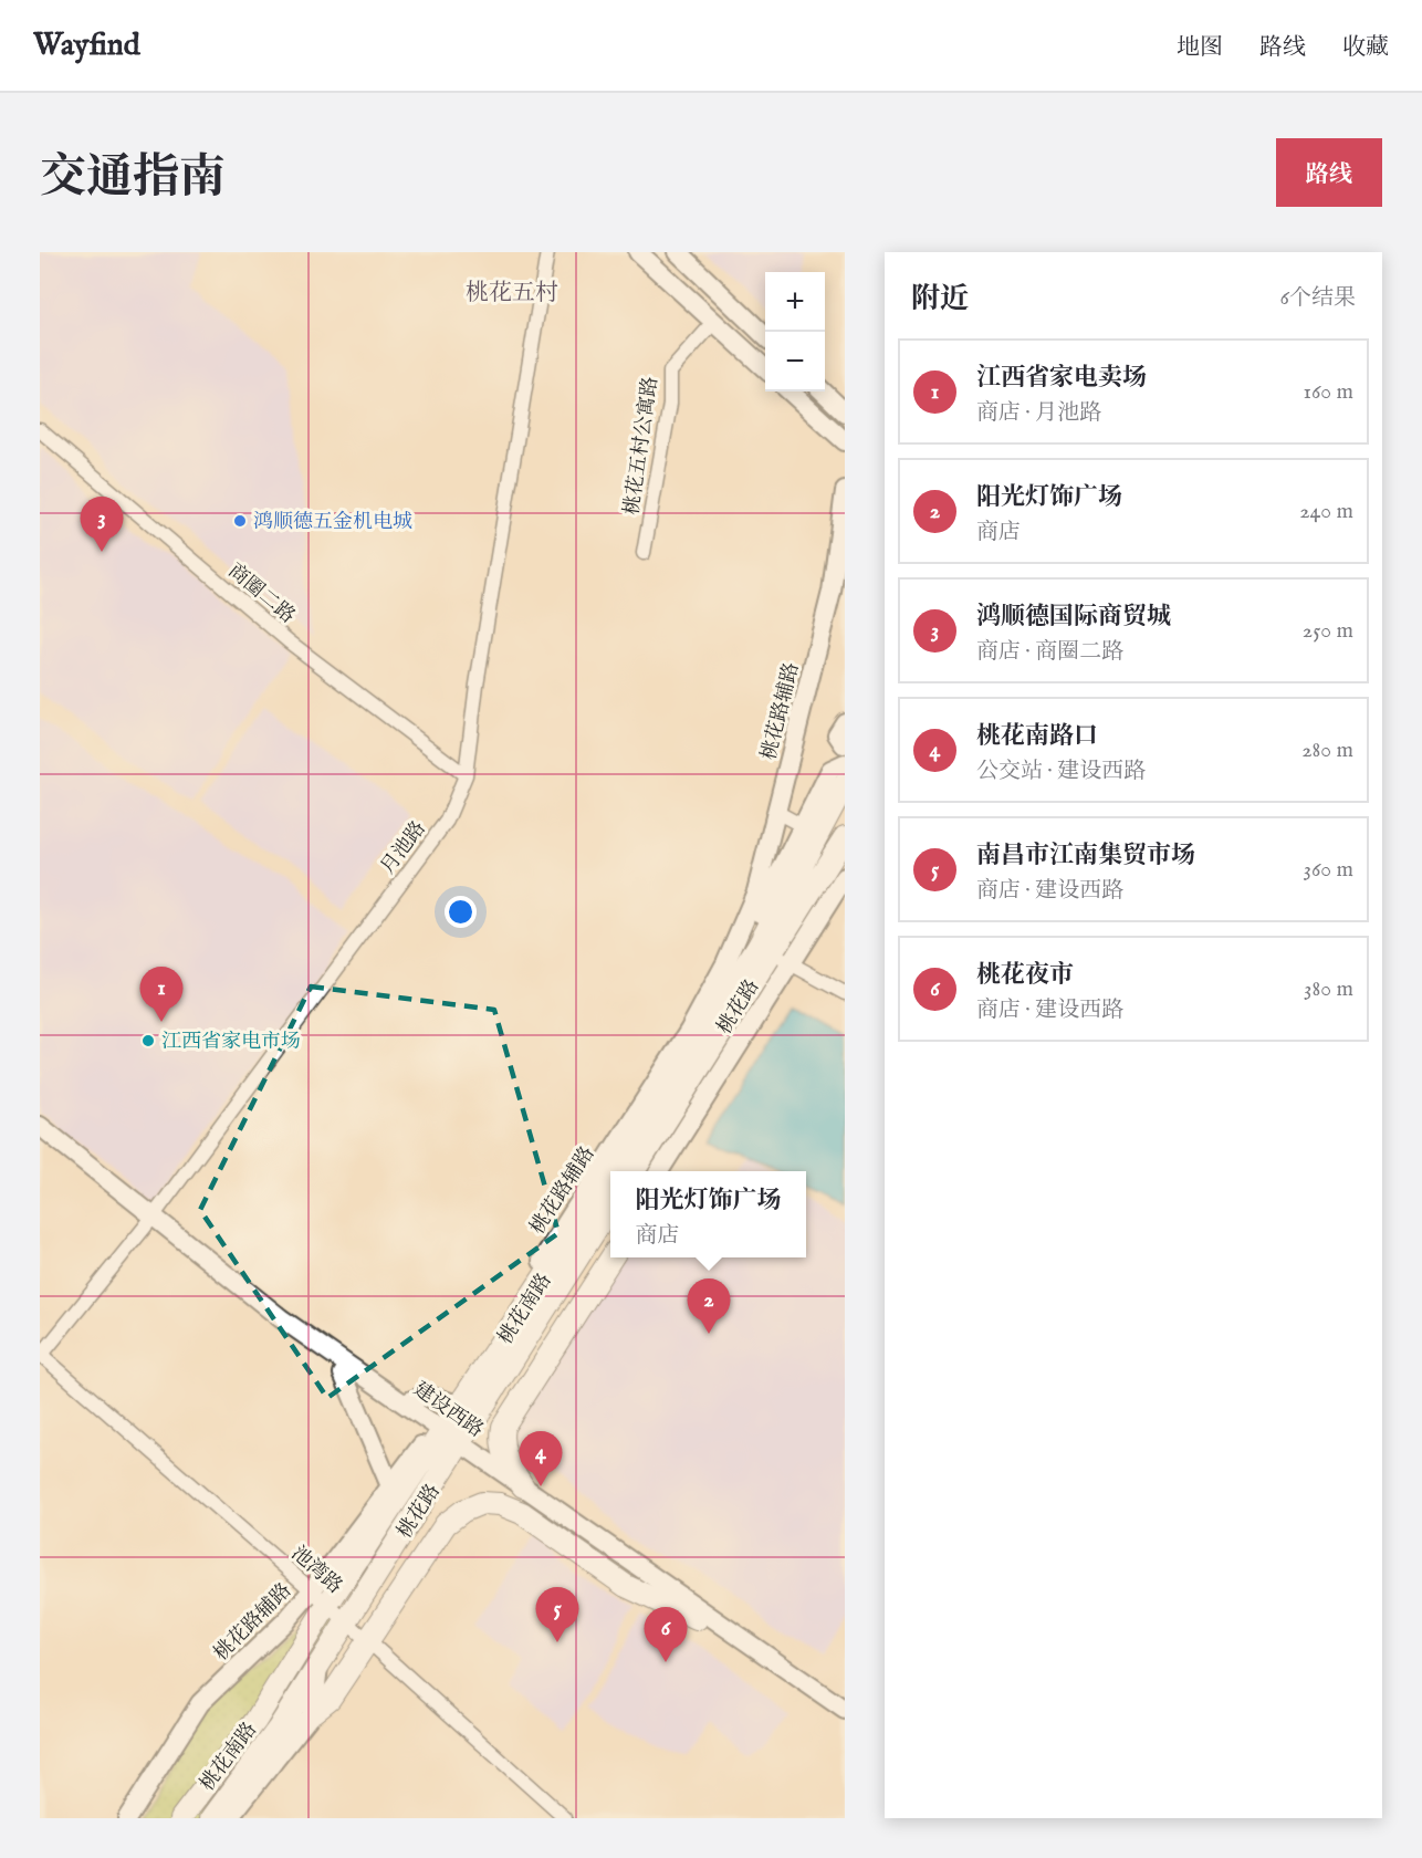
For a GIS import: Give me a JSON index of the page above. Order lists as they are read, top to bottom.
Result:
{
  "streets": {
    "main road": [
      "桃花路辅路",
      "桃花路",
      "桃花南路",
      "建设西路"
    ],
    "street": [
      "桃花五村公寓路",
      "商圈二路",
      "月池路",
      "池湾路"
    ]
  },
  "crossings": [
    ["商圈二路", "月池路"],
    ["桃花路辅路", "桃花路"],
    ["桃花路辅路", "桃花南路"],
    ["桃花路辅路", "建设西路"],
    ["桃花路辅路", "池湾路"],
    ["月池路", "建设西路"],
    ["月池路", "池湾路"],
    ["桃花路", "桃花南路"],
    ["桃花路", "建设西路"],
    ["桃花路", "池湾路"],
    ["桃花南路", "建设西路"],
    ["桃花南路", "池湾路"]
  ],
  "districts": ["桃花五村"],
  "places": ["鸿顺德五金机电城", "江西省家电市场"],
  "page": {
    "header": "Wayfind",
    "nav": ["地图", "路线", "收藏"],
    "title": "交通指南",
    "buttons": "路线",
    "heading": ["附近", "6个结果"],
    "map_buttons": ["+", "−"],
    "list": [
      {
        "mark": "1",
        "name": "江西省家电卖场",
        "note": "商店 · 月池路",
        "value": "160 m"
      },
      {
        "mark": "2",
        "name": "阳光灯饰广场",
        "note": "商店",
        "value": "240 m"
      },
      {
        "mark": "3",
        "name": "鸿顺德国际商贸城",
        "note": "商店 · 商圈二路",
        "value": "250 m"
      },
      {
        "mark": "4",
        "name": "桃花南路口",
        "note": "公交站 · 建设西路",
        "value": "280 m"
      },
      {
        "mark": "5",
        "name": "南昌市江南集贸市场",
        "note": "商店 · 建设西路",
        "value": "360 m"
      },
      {
        "mark": "6",
        "name": "桃花夜市",
        "note": "商店 · 建设西路",
        "value": "380 m"
      }
    ],
    "pins": [
      "3",
      "1",
      "2",
      "4",
      "5",
      "6"
    ],
    "popup": ["阳光灯饰广场", "商店"]
  }
}
